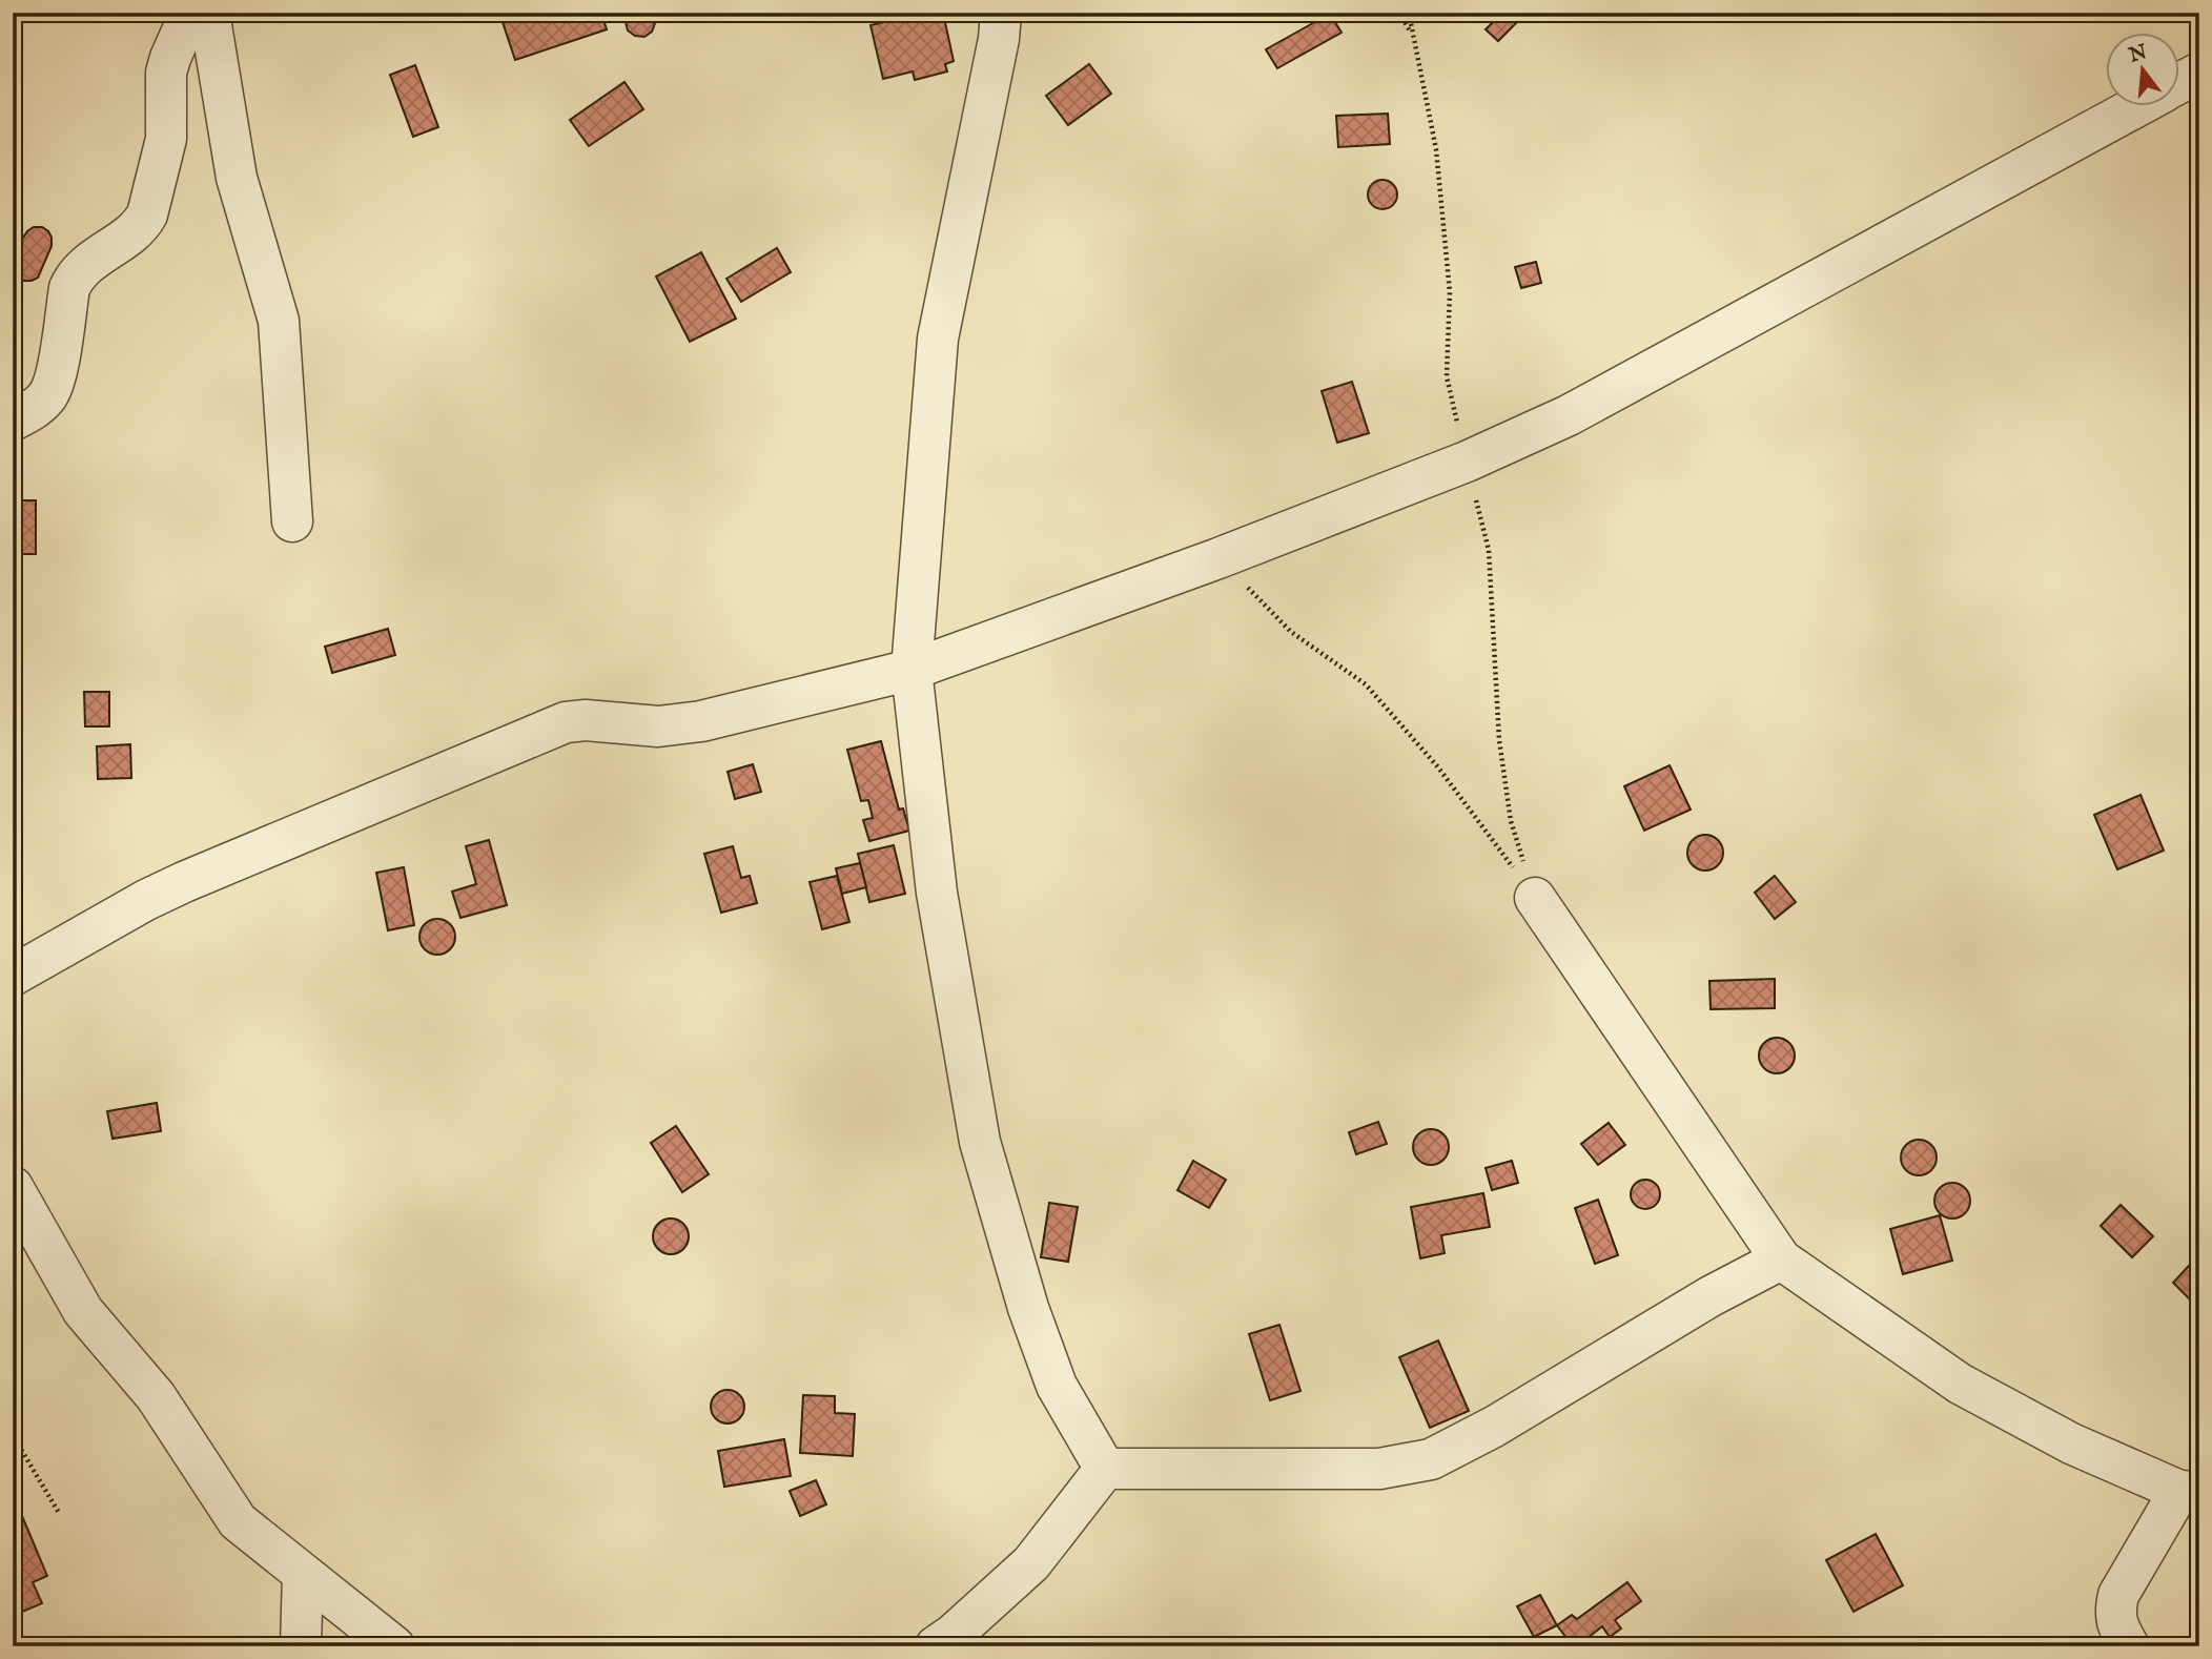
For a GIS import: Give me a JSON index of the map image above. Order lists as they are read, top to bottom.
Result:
{
  "north": "top"
}
